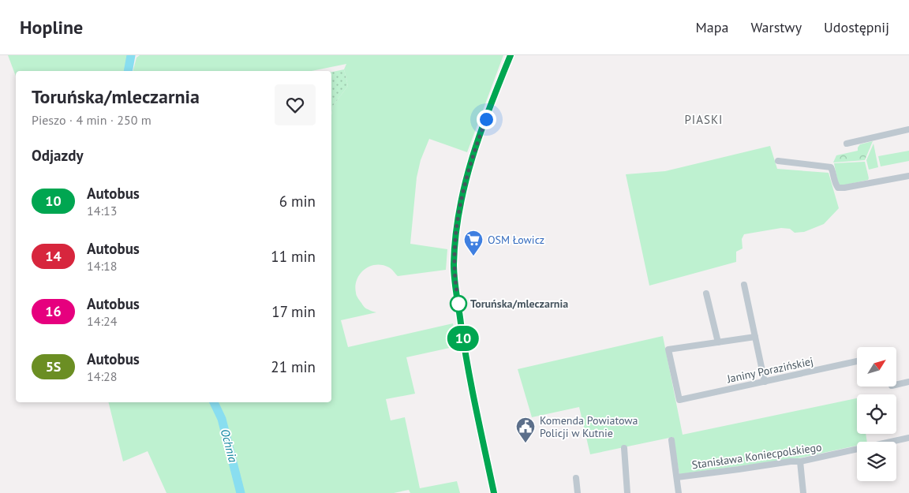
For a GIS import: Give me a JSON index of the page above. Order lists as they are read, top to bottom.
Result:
{
  "streets": {
    "street": ["Janiny Porazińskiej", "Stanisława Koniecpolskiego"]
  },
  "districts": ["PIASKI"],
  "water": ["Ochnia"],
  "places": {
    "supermarket": ["OSM Łowicz"],
    "other": ["Toruńska/mleczarnia"],
    "public building": ["Komenda Powiatowa Policji w Kutnie"]
  },
  "lines": ["bus line 10"],
  "north": "top right",
  "page": {
    "header": "Hopline",
    "nav": ["Mapa", "Warstwy", "Udostępnij"],
    "on_map": "10",
    "heading": [
      ["Toruńska/mleczarnia", "Pieszo · 4 min · 250 m"],
      "Odjazdy"
    ],
    "list": [
      {
        "mark": "10",
        "name": "Autobus",
        "note": "14:13",
        "value": "6 min"
      },
      {
        "mark": "14",
        "name": "Autobus",
        "note": "14:18",
        "value": "11 min"
      },
      {
        "mark": "16",
        "name": "Autobus",
        "note": "14:24",
        "value": "17 min"
      },
      {
        "mark": "5S",
        "name": "Autobus",
        "note": "14:28",
        "value": "21 min"
      }
    ]
  }
}
